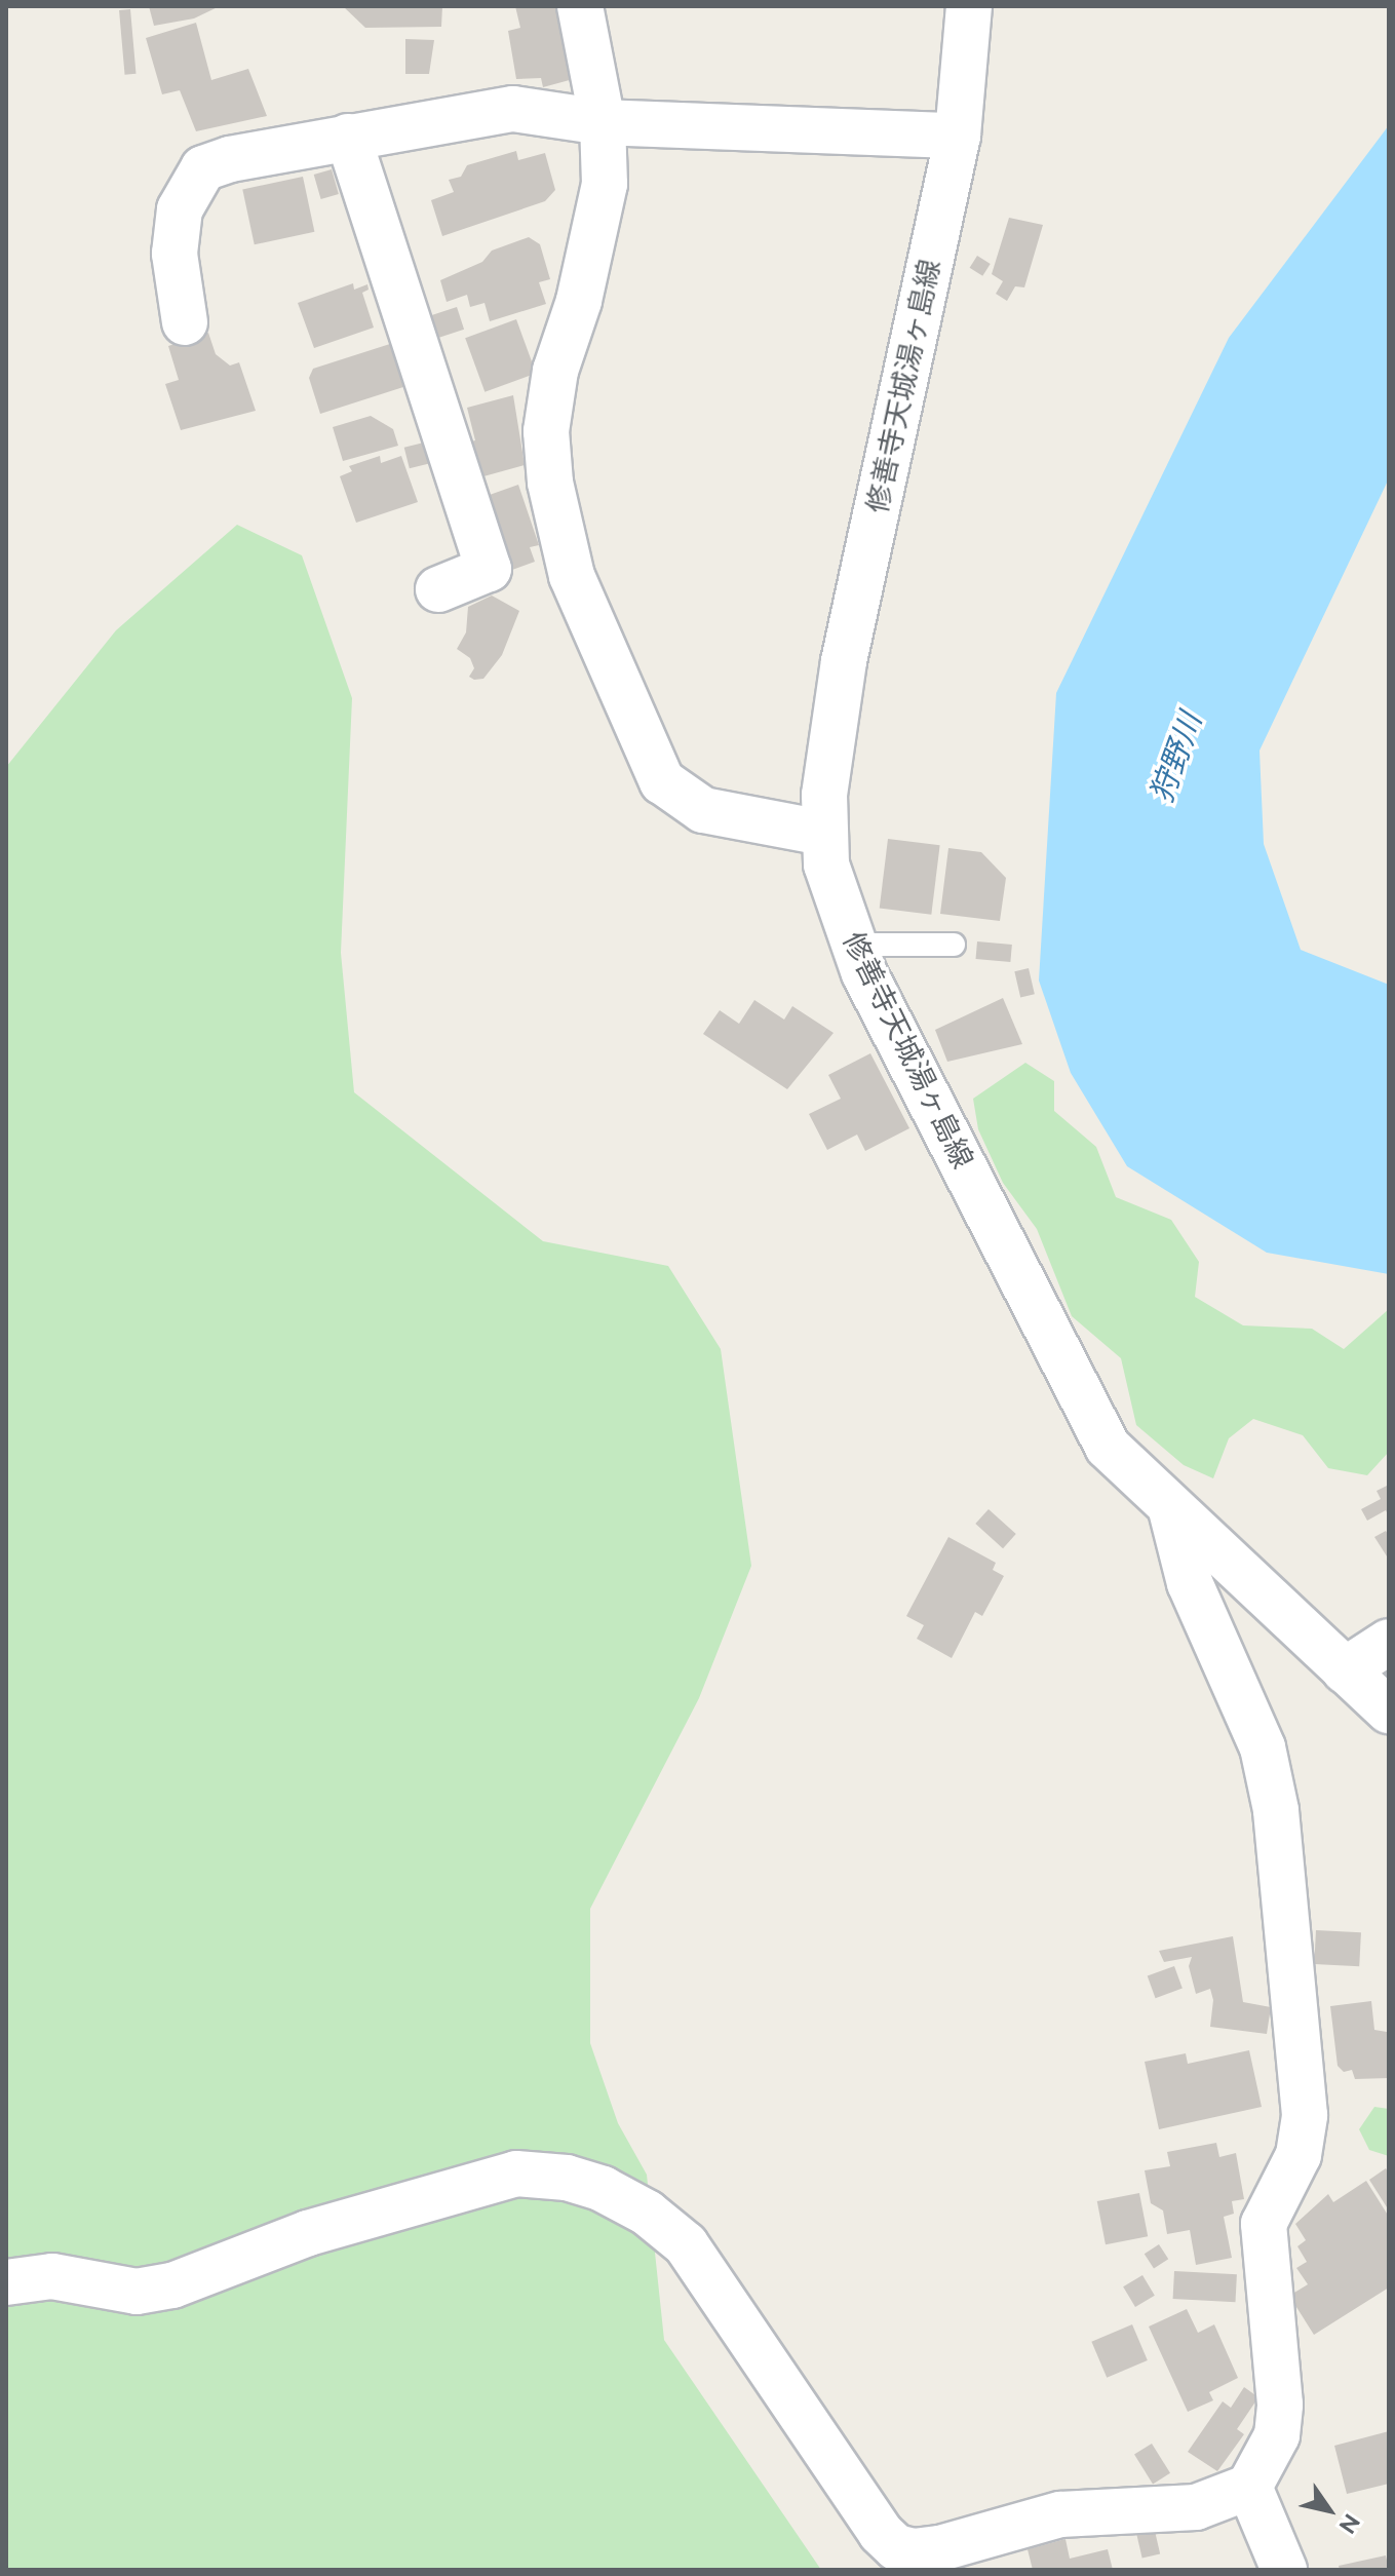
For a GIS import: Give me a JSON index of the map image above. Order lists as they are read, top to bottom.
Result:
{
  "streets": {
    "street": ["修善寺天城湯ヶ島線"]
  },
  "water": ["狩野川"],
  "north": "bottom right"
}
